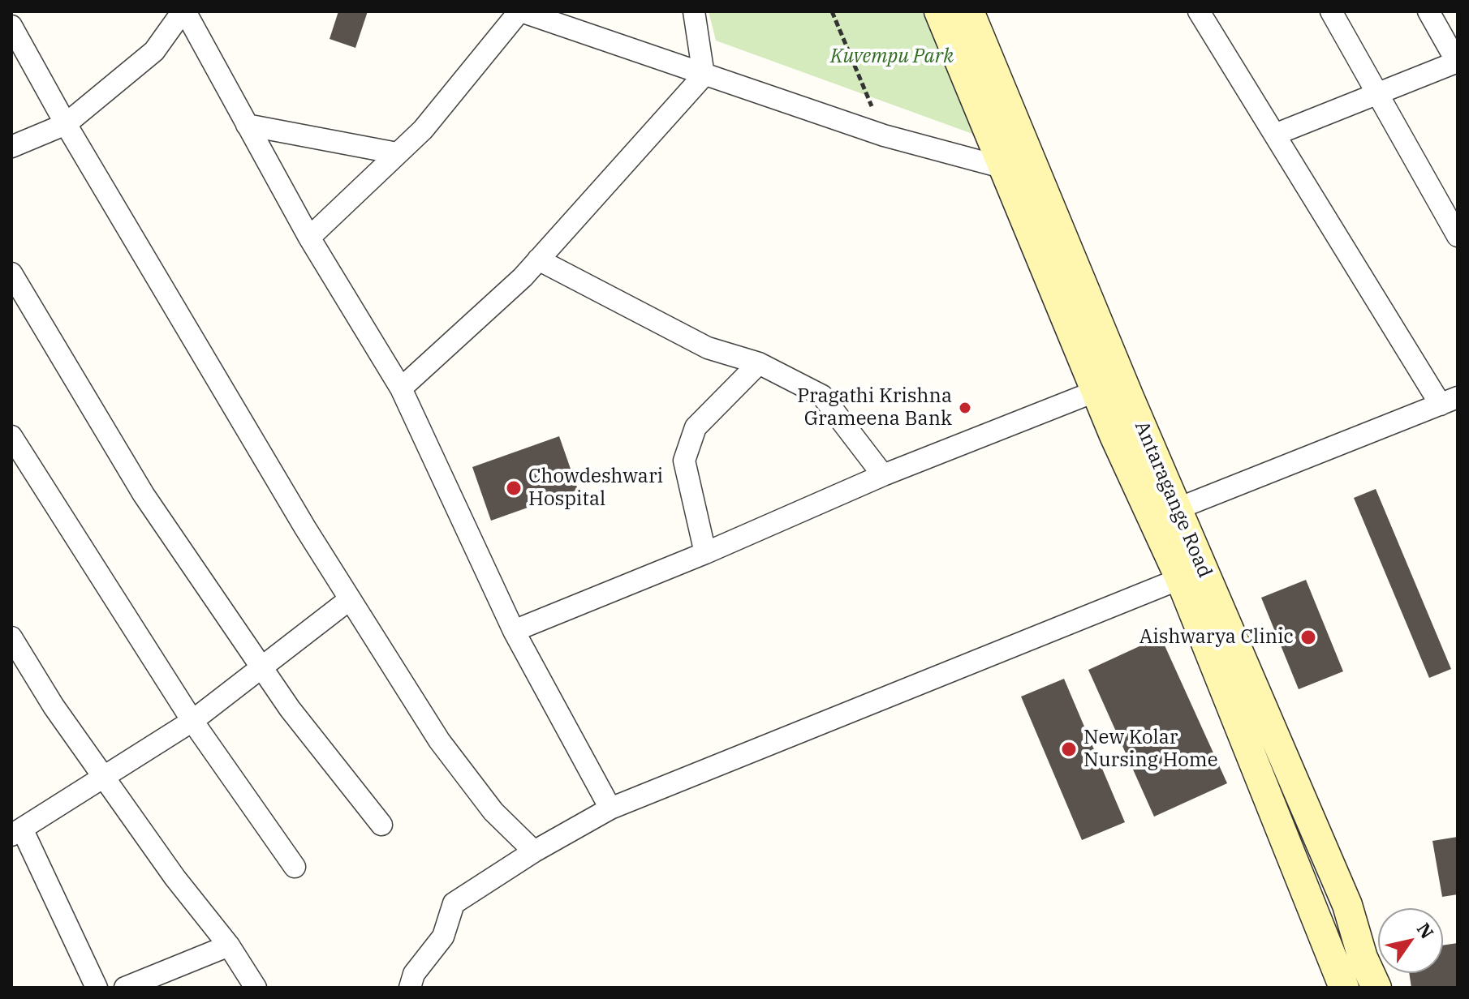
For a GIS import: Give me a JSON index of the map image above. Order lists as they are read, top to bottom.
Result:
{
  "streets": {
    "street": ["Antaragange Road"]
  },
  "parks": ["Kuvempu Park"],
  "places": [
    "Pragathi Krishna Grameena Bank",
    "Chowdeshwari Hospital",
    "Aishwarya Clinic",
    "New Kolar Nursing Home"
  ],
  "north": "top right"
}
